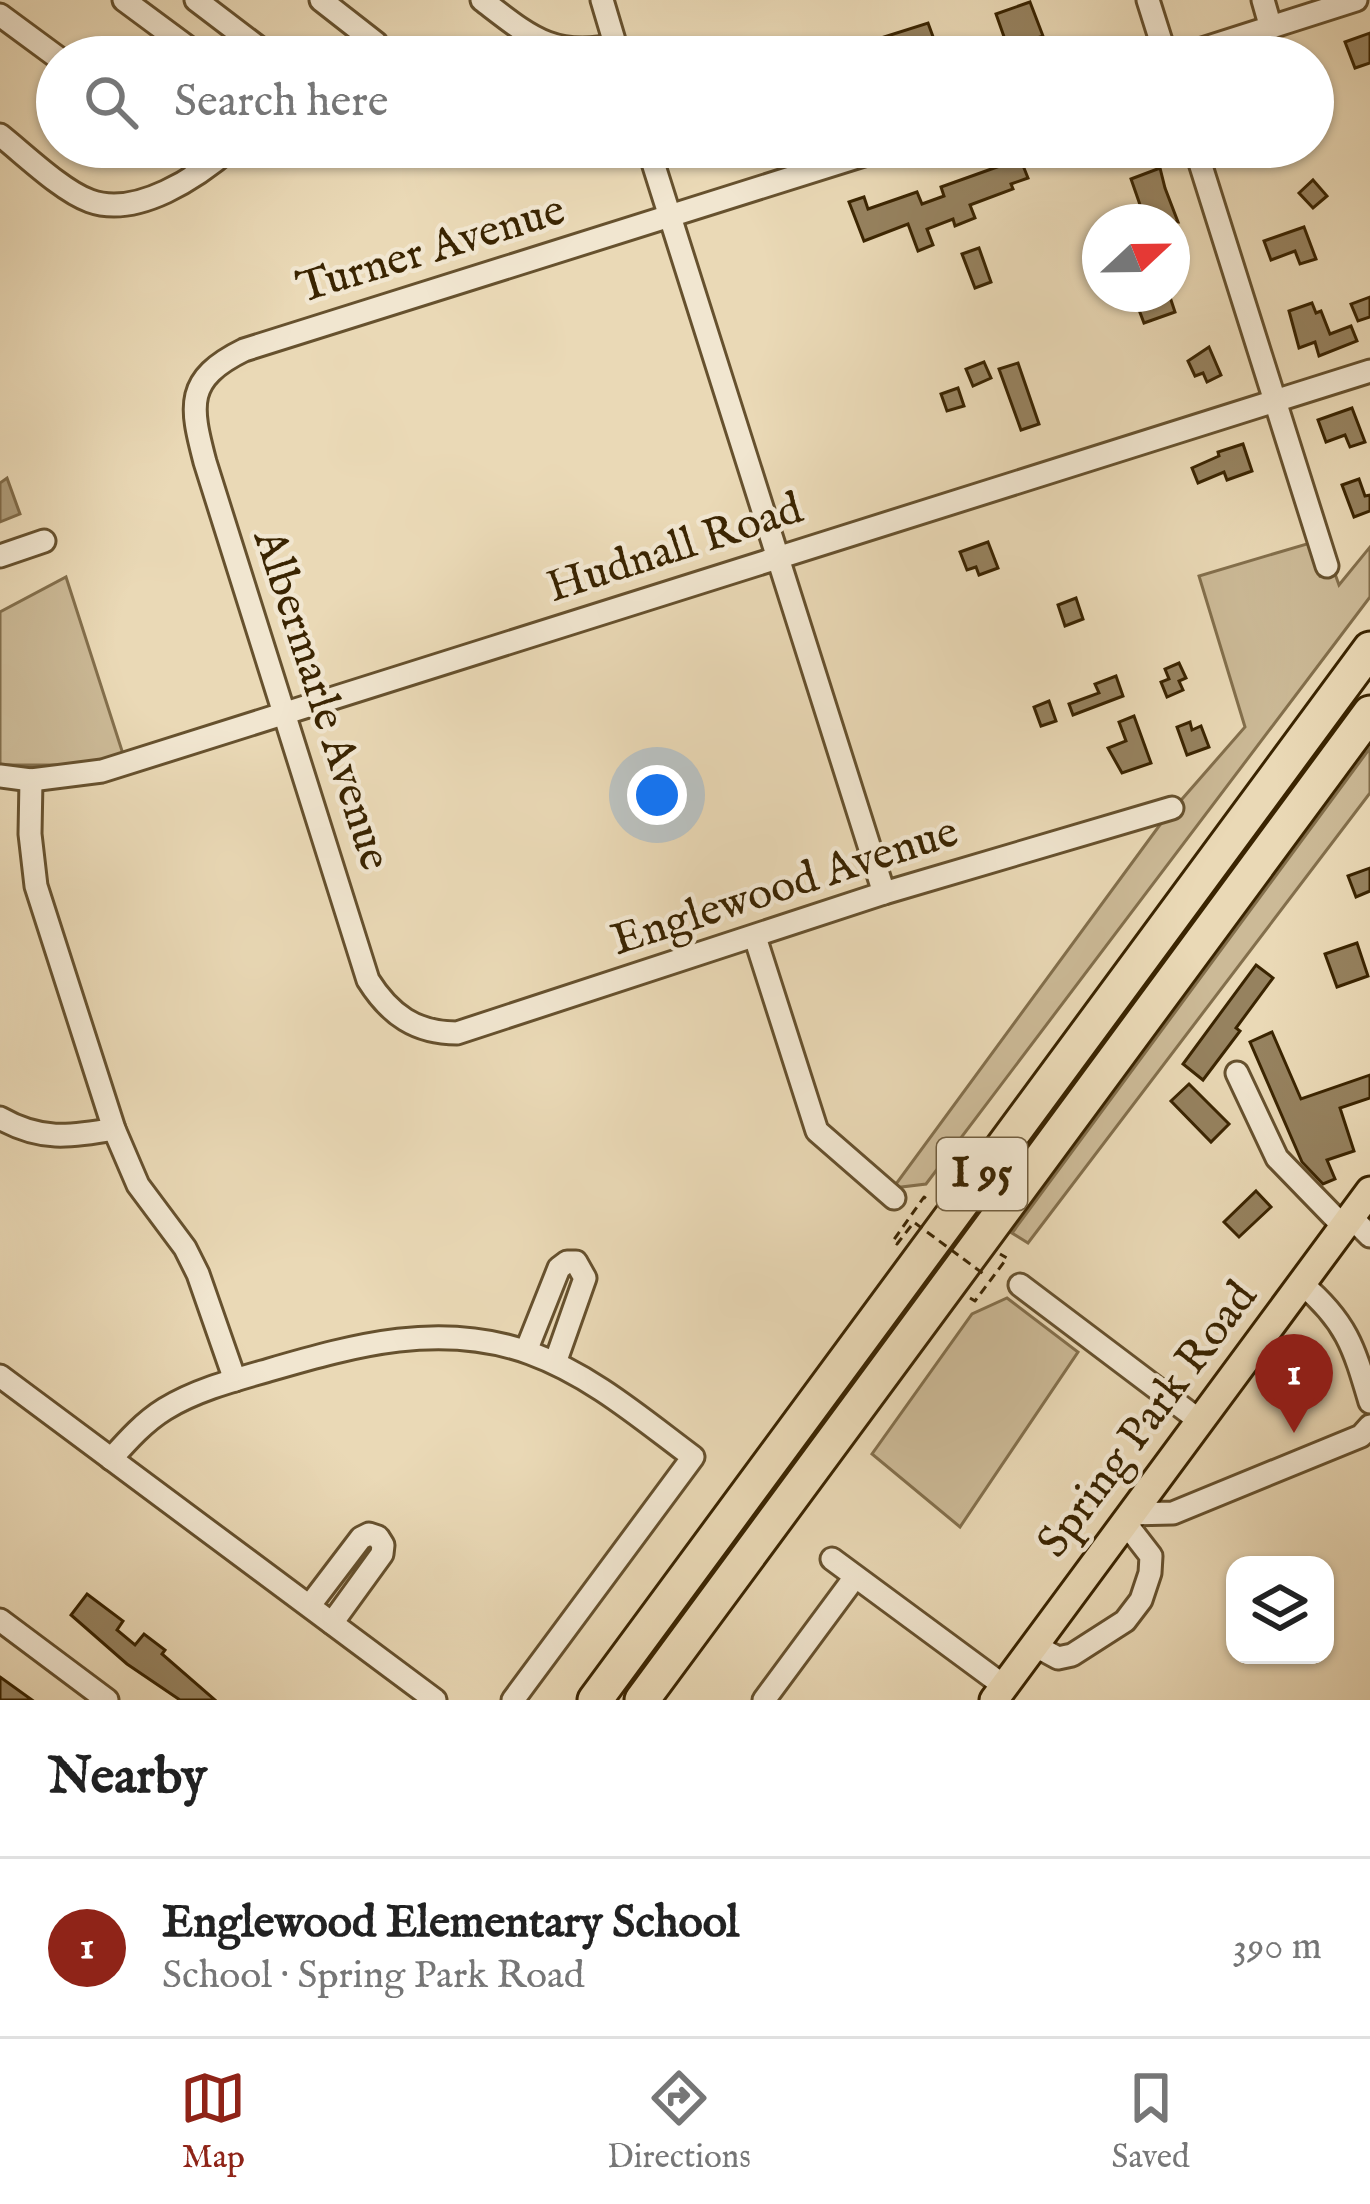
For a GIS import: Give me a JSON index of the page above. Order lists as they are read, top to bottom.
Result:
{
  "streets": {
    "highway": ["I 95"],
    "main road": ["Spring Park Road"],
    "street": [
      "Turner Avenue",
      "Hudnall Road",
      "Albermarle Avenue",
      "Englewood Avenue"
    ]
  },
  "crossings": [
    ["Turner Avenue", "Albermarle Avenue"],
    ["Hudnall Road", "Albermarle Avenue"],
    ["Albermarle Avenue", "Englewood Avenue"]
  ],
  "north": "right",
  "page": {
    "search": "Search here",
    "pins": "1",
    "heading": "Nearby",
    "list": [
      {
        "mark": "1",
        "name": "Englewood Elementary School",
        "note": "School · Spring Park Road",
        "value": "390 m"
      }
    ],
    "nav": ["Map", "Directions", "Saved"]
  }
}
